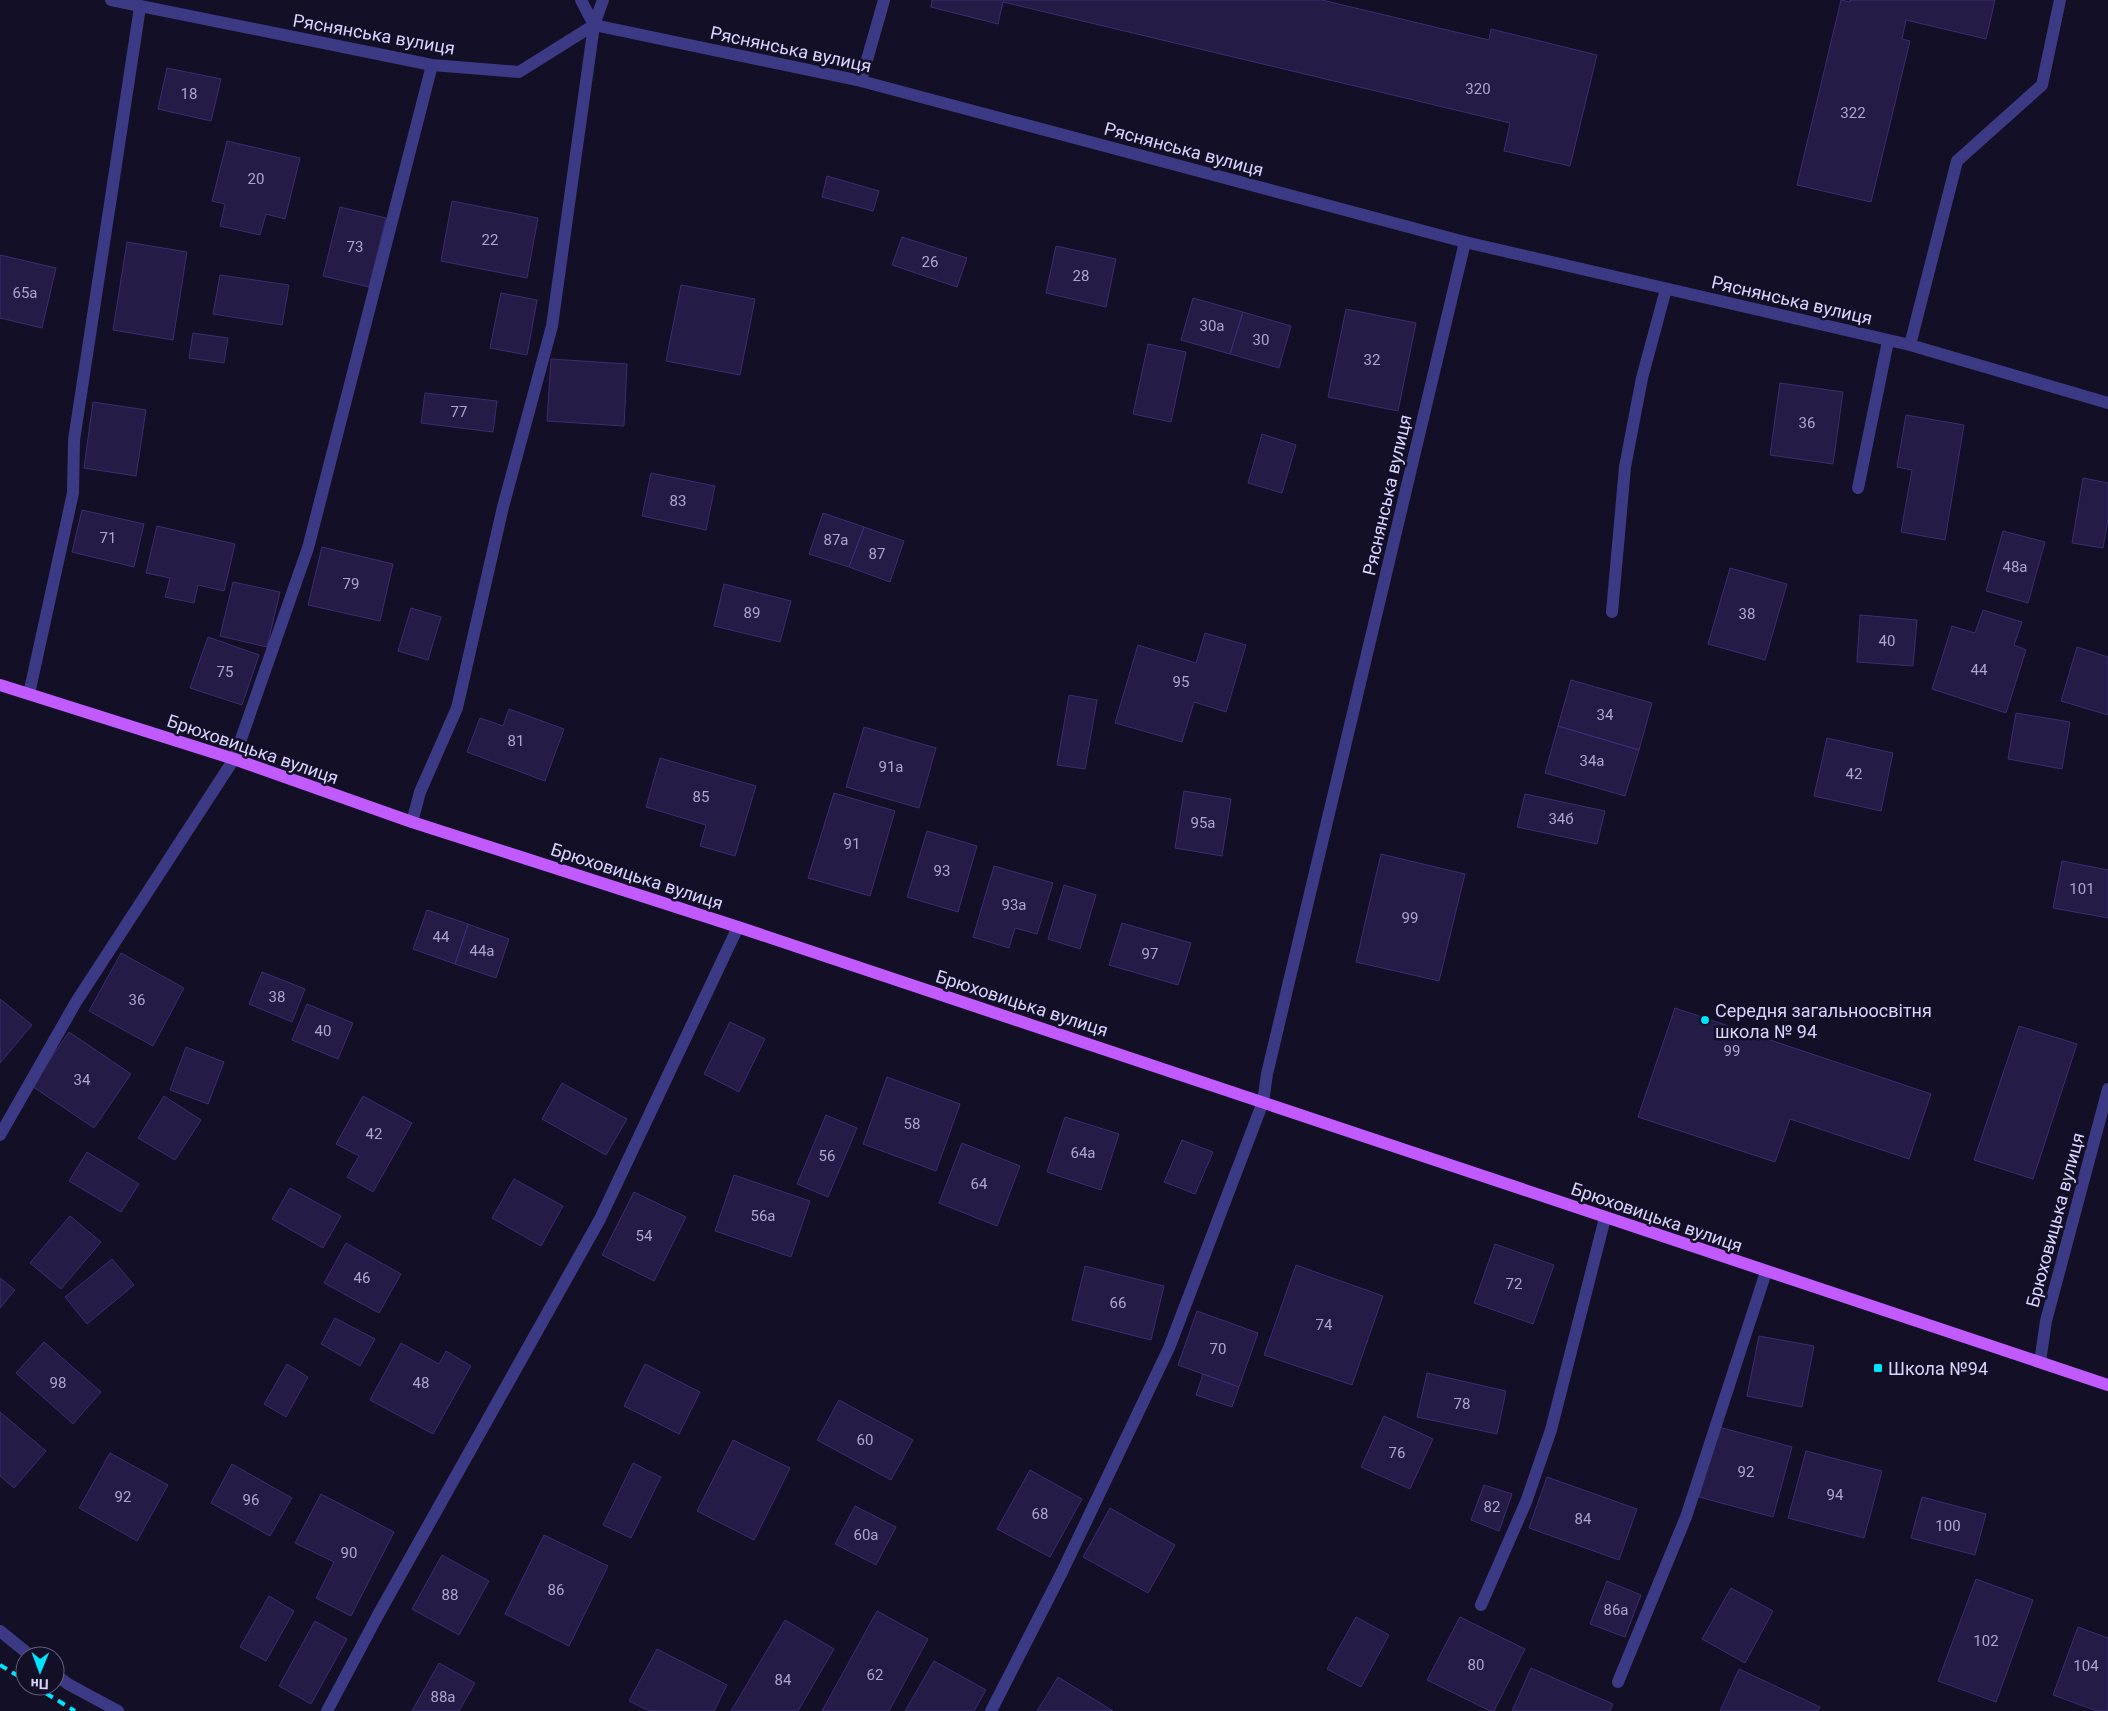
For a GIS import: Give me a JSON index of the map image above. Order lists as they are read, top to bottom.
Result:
{
  "streets": {
    "main road": ["Брюховицька вулиця"],
    "street": ["Ряснянська вулиця"]
  },
  "crossings": [
    ["Ряснянська вулиця", "Брюховицька вулиця"]
  ],
  "places": {
    "other": ["Середня загальноосвітня школа № 94"],
    "transit": ["Школа №94"]
  },
  "house_numbers": [
    "320",
    "18",
    "322",
    "20",
    "22",
    "73",
    "26",
    "28",
    "65а",
    "30а",
    "30",
    "32",
    "77",
    "36",
    "83",
    "71",
    "87а",
    "87",
    "48а",
    "79",
    "89",
    "38",
    "40",
    "44",
    "75",
    "95",
    "34",
    "81",
    "34а",
    "91а",
    "42",
    "85",
    "34б",
    "95а",
    "91",
    "93",
    "101",
    "93а",
    "99",
    "44",
    "44а",
    "97",
    "38",
    "36",
    "40",
    "99",
    "34",
    "58",
    "42",
    "64а",
    "56",
    "64",
    "56а",
    "54",
    "46",
    "72",
    "66",
    "74",
    "70",
    "98",
    "48",
    "78",
    "60",
    "76",
    "92",
    "94",
    "92",
    "96",
    "82",
    "68",
    "84",
    "100",
    "60а",
    "90",
    "86",
    "88",
    "86а",
    "102",
    "80",
    "104",
    "62",
    "84",
    "88а"
  ],
  "north": "bottom"
}
